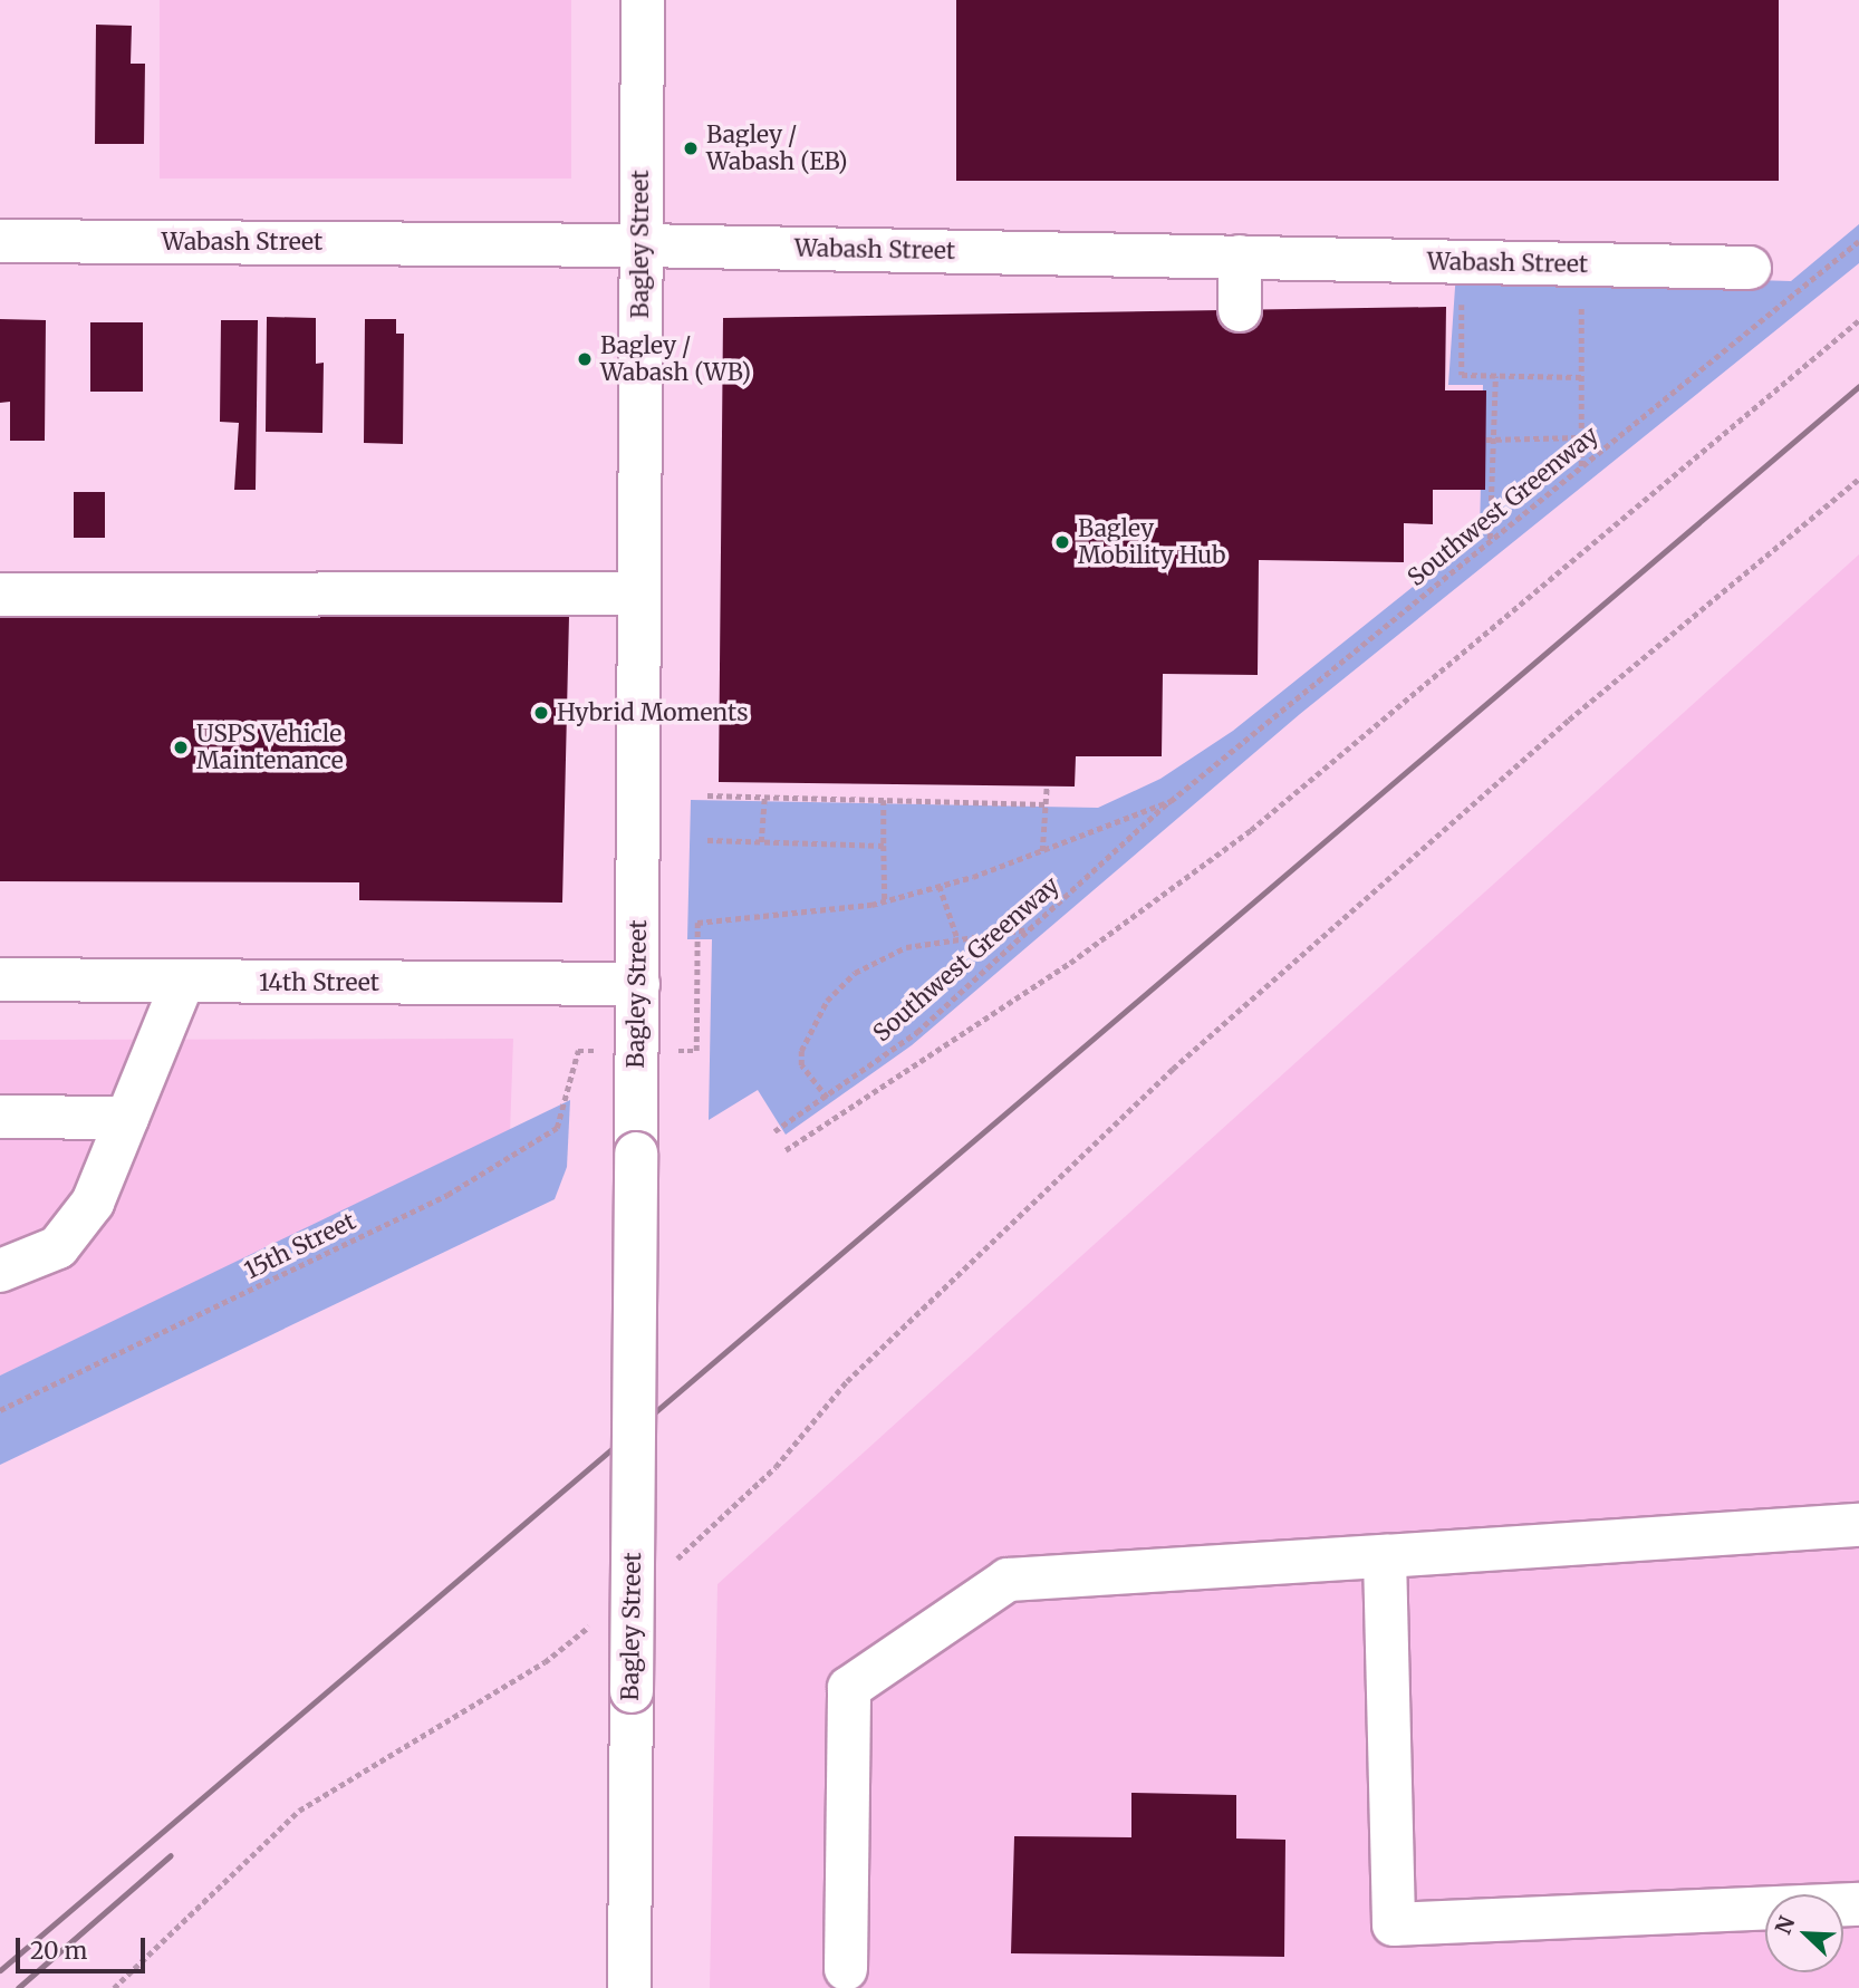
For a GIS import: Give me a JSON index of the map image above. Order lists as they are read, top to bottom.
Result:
{
  "streets": {
    "street": ["Wabash Street", "Bagley Street", "14th Street"],
    "path": ["Southwest Greenway", "15th Street"]
  },
  "crossings": [
    ["Wabash Street", "Bagley Street"],
    ["Bagley Street", "14th Street"]
  ],
  "places": [
    "Bagley / Wabash (EB)",
    "Bagley / Wabash (WB)",
    "Bagley Mobility Hub",
    "Hybrid Moments",
    "USPS Vehicle Maintenance"
  ],
  "scale_bar": "20 m",
  "north": "top left"
}
